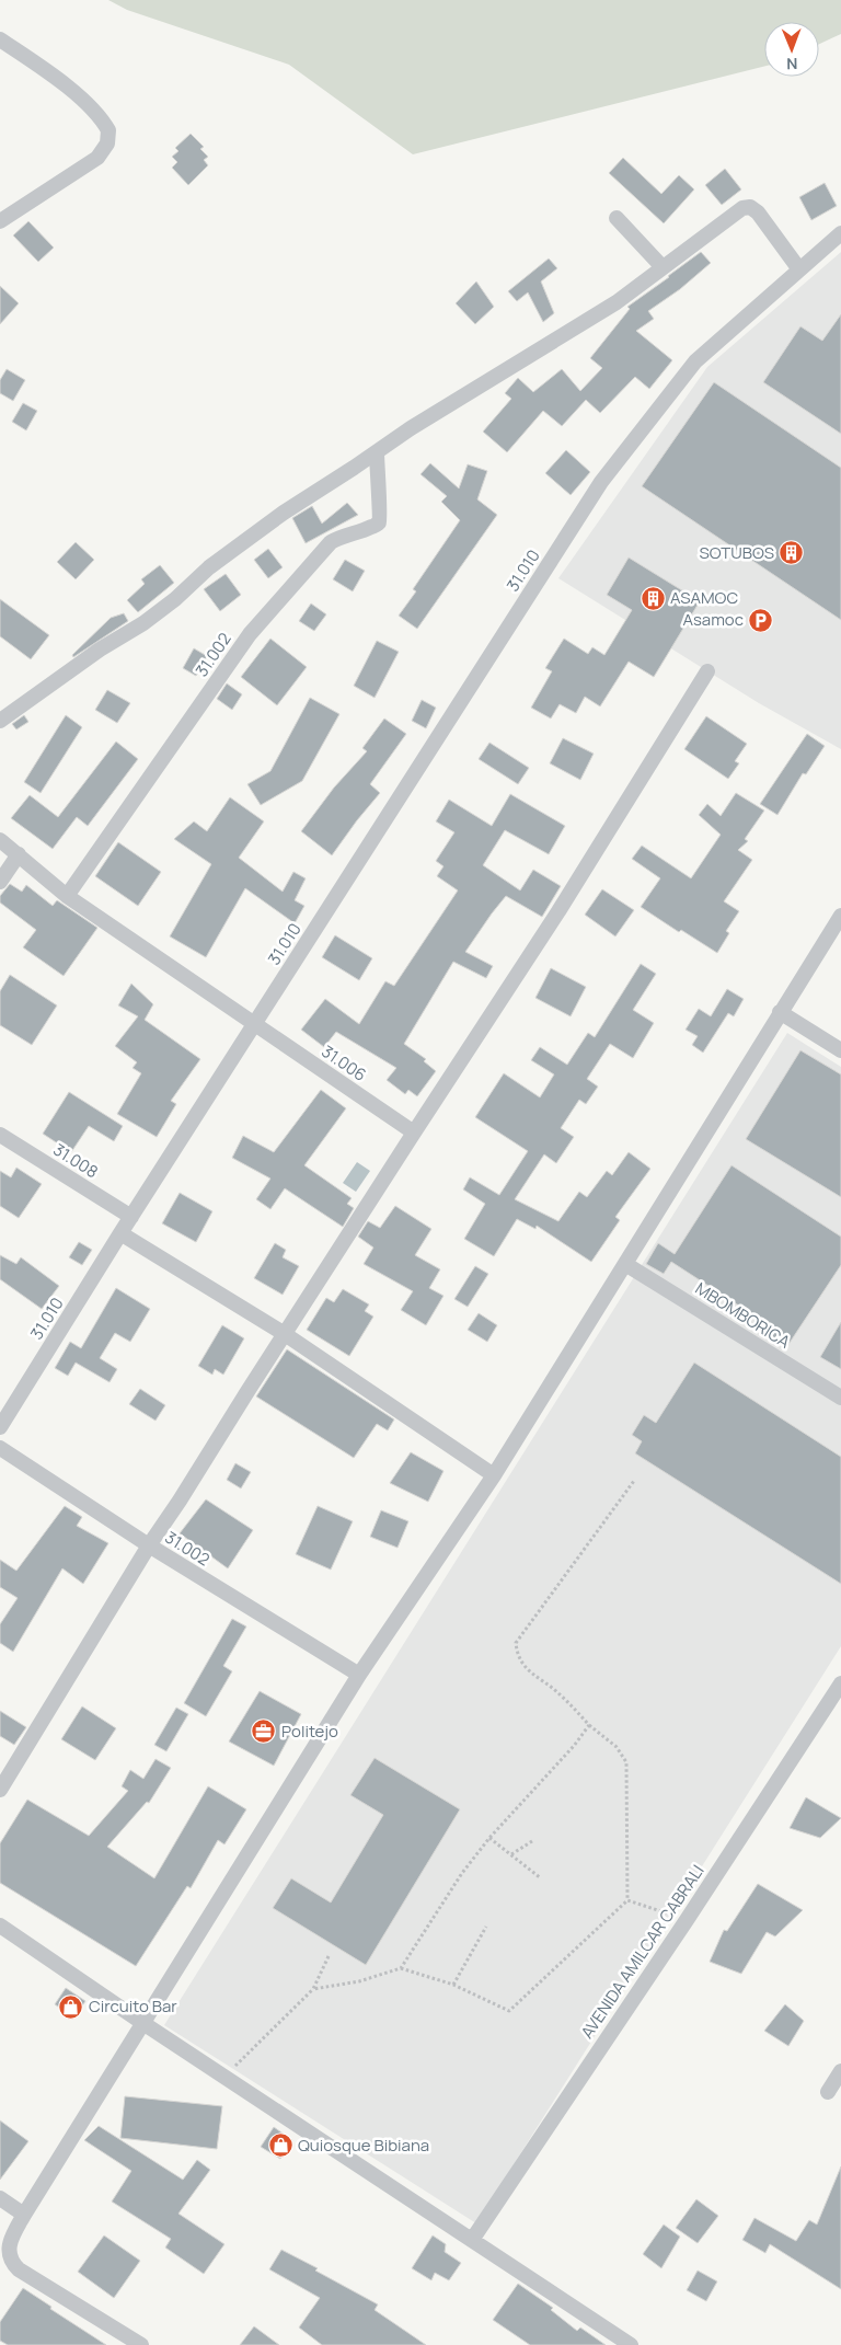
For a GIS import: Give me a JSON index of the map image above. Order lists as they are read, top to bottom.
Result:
{
  "streets": {
    "street": [
      "31.010",
      "31.002",
      "31.006",
      "31.008",
      "MBOMBORICA",
      "AVENIDA AMILCAR CABRALI"
    ]
  },
  "crossings": [
    ["31.010", "31.006"],
    ["31.010", "31.008"],
    ["31.002", "31.006"]
  ],
  "places": {
    "building": ["SOTUBOS", "ASAMOC"],
    "parking": ["Asamoc"],
    "office": ["Politejo"],
    "shop": ["Circuito Bar", "Quiosque Bibiana"]
  },
  "north": "bottom"
}
